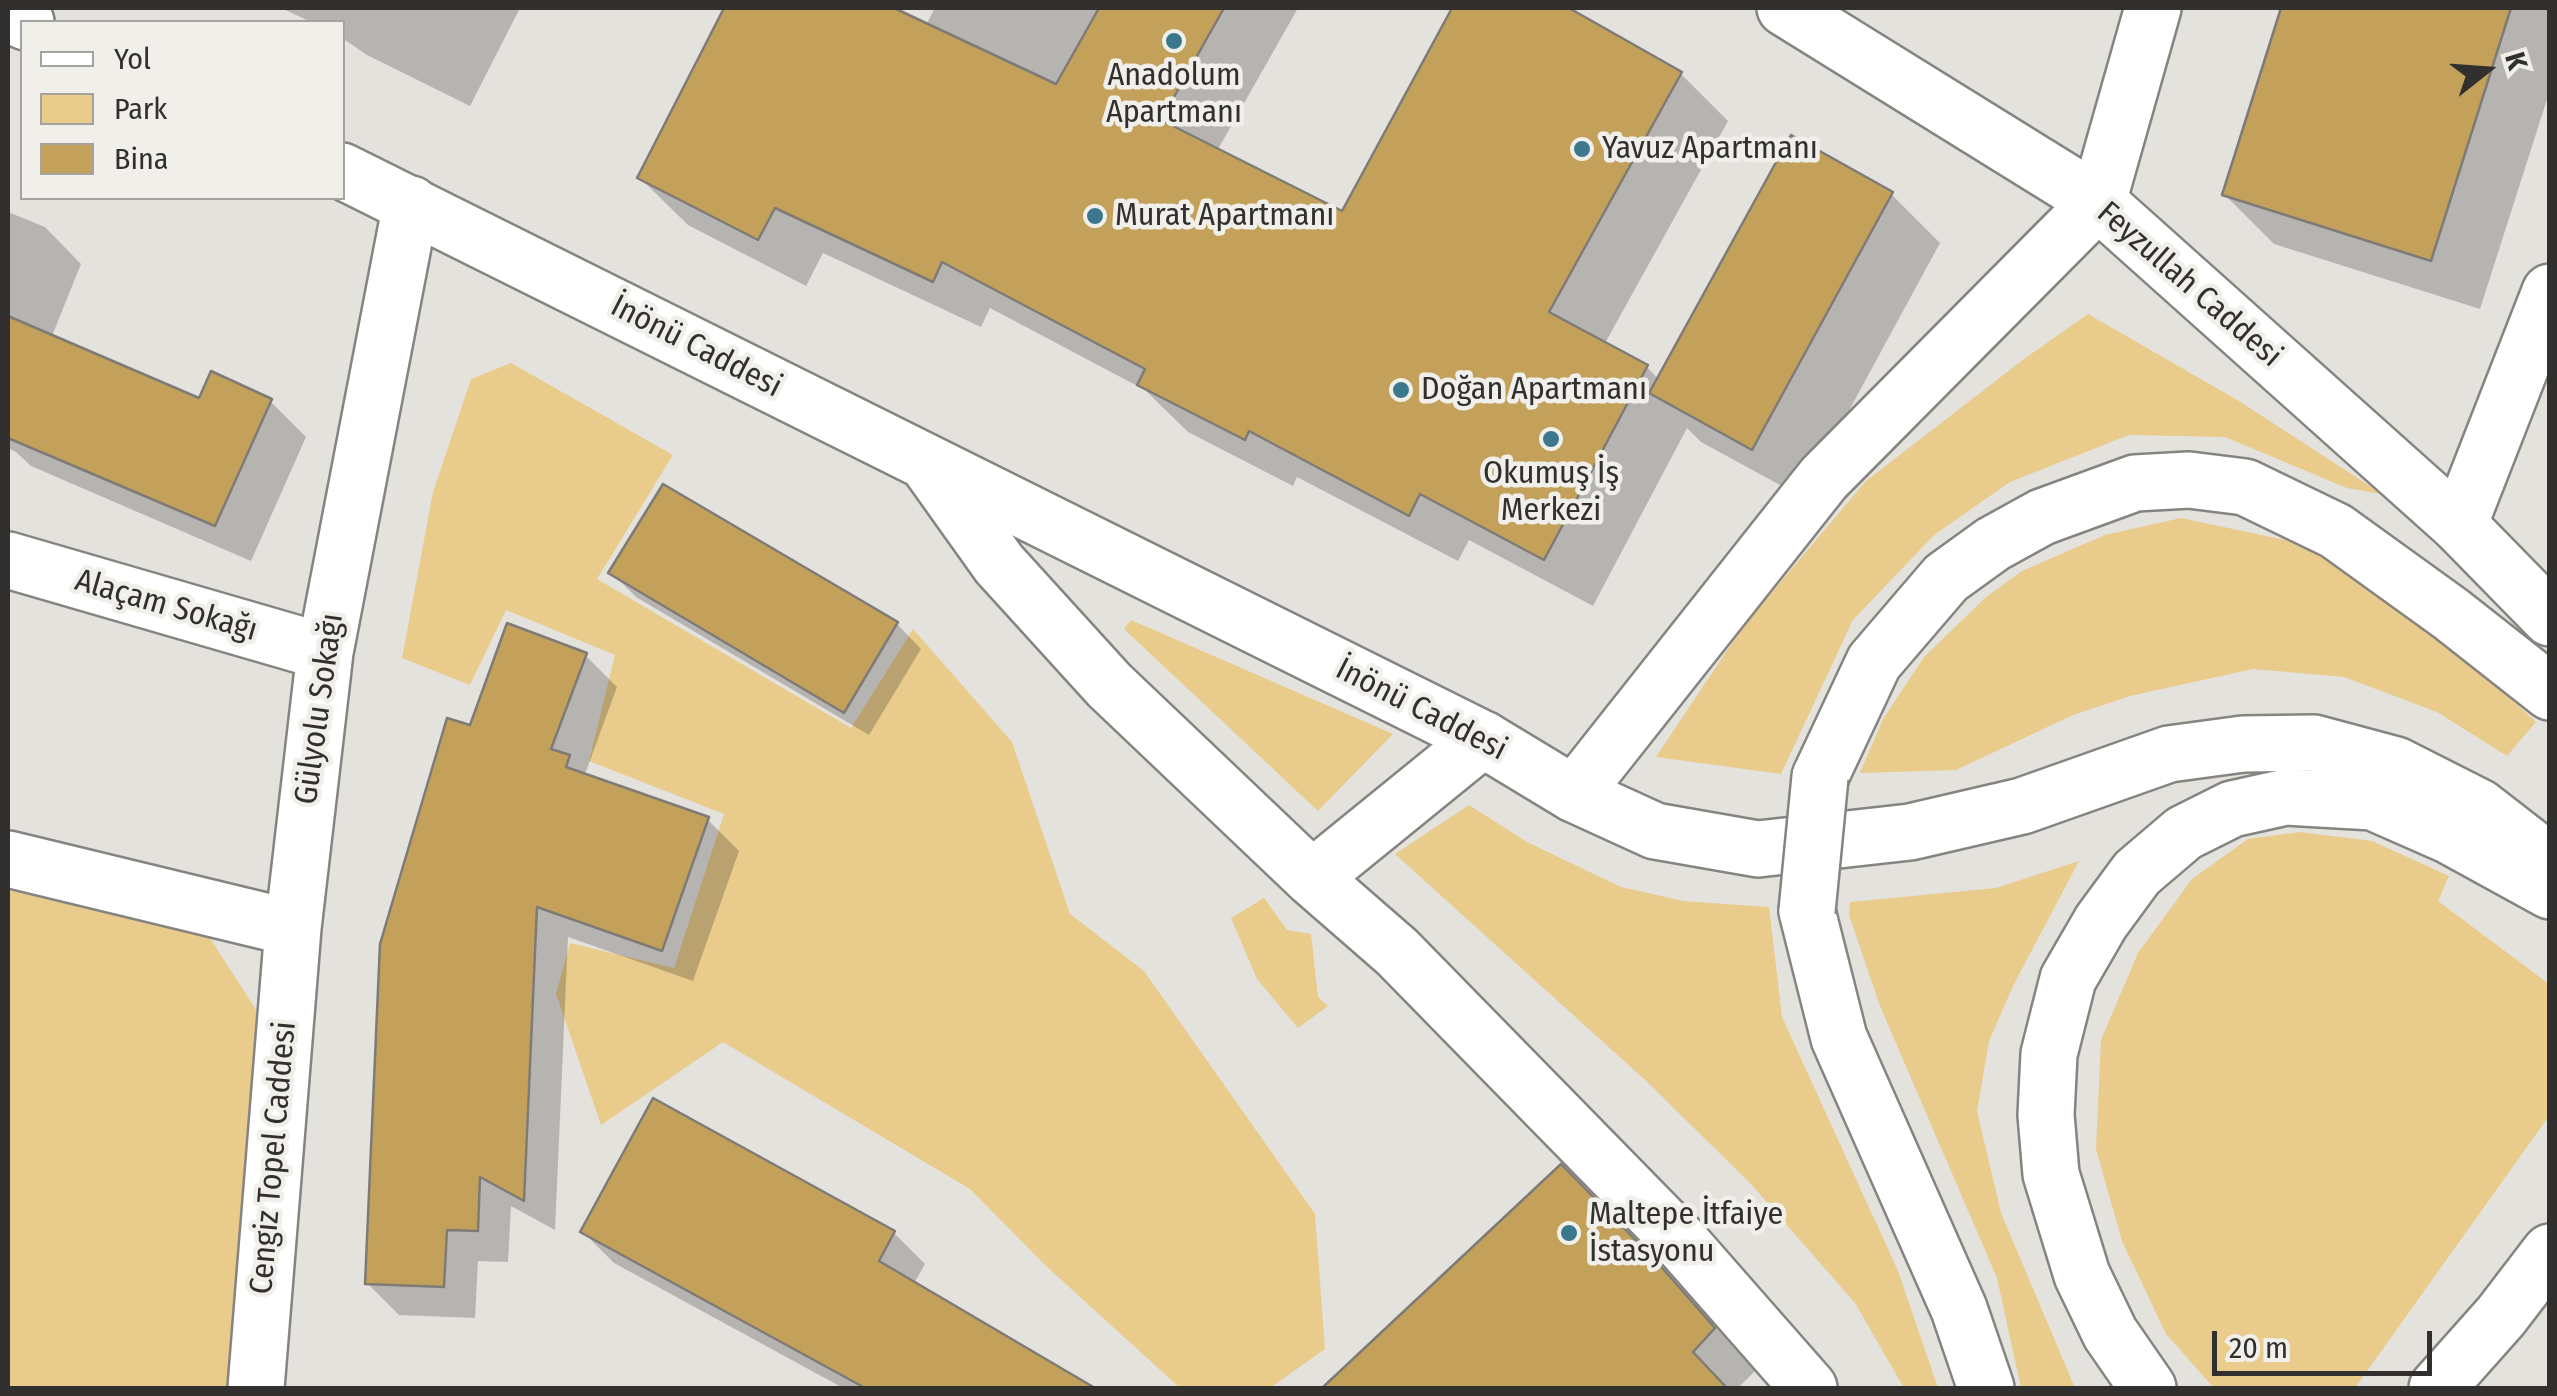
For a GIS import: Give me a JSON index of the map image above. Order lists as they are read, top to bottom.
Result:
{
  "streets": {
    "main road": [
      "Feyzullah Caddesi",
      "İnönü Caddesi",
      "Alaçam Sokağı",
      "Gülyolu Sokağı",
      "Cengiz Topel Caddesi"
    ]
  },
  "crossings": [
    ["İnönü Caddesi", "Gülyolu Sokağı"],
    ["Alaçam Sokağı", "Gülyolu Sokağı"],
    ["Gülyolu Sokağı", "Cengiz Topel Caddesi"]
  ],
  "places": [
    "Anadolum Apartmanı",
    "Yavuz Apartmanı",
    "Murat Apartmanı",
    "Doğan Apartmanı",
    "Okumuş İş Merkezi",
    "Maltepe İtfaiye İstasyonu"
  ],
  "legend": ["Yol", "Park", "Bina"],
  "scale_bar": "20 m",
  "north": "right"
}
